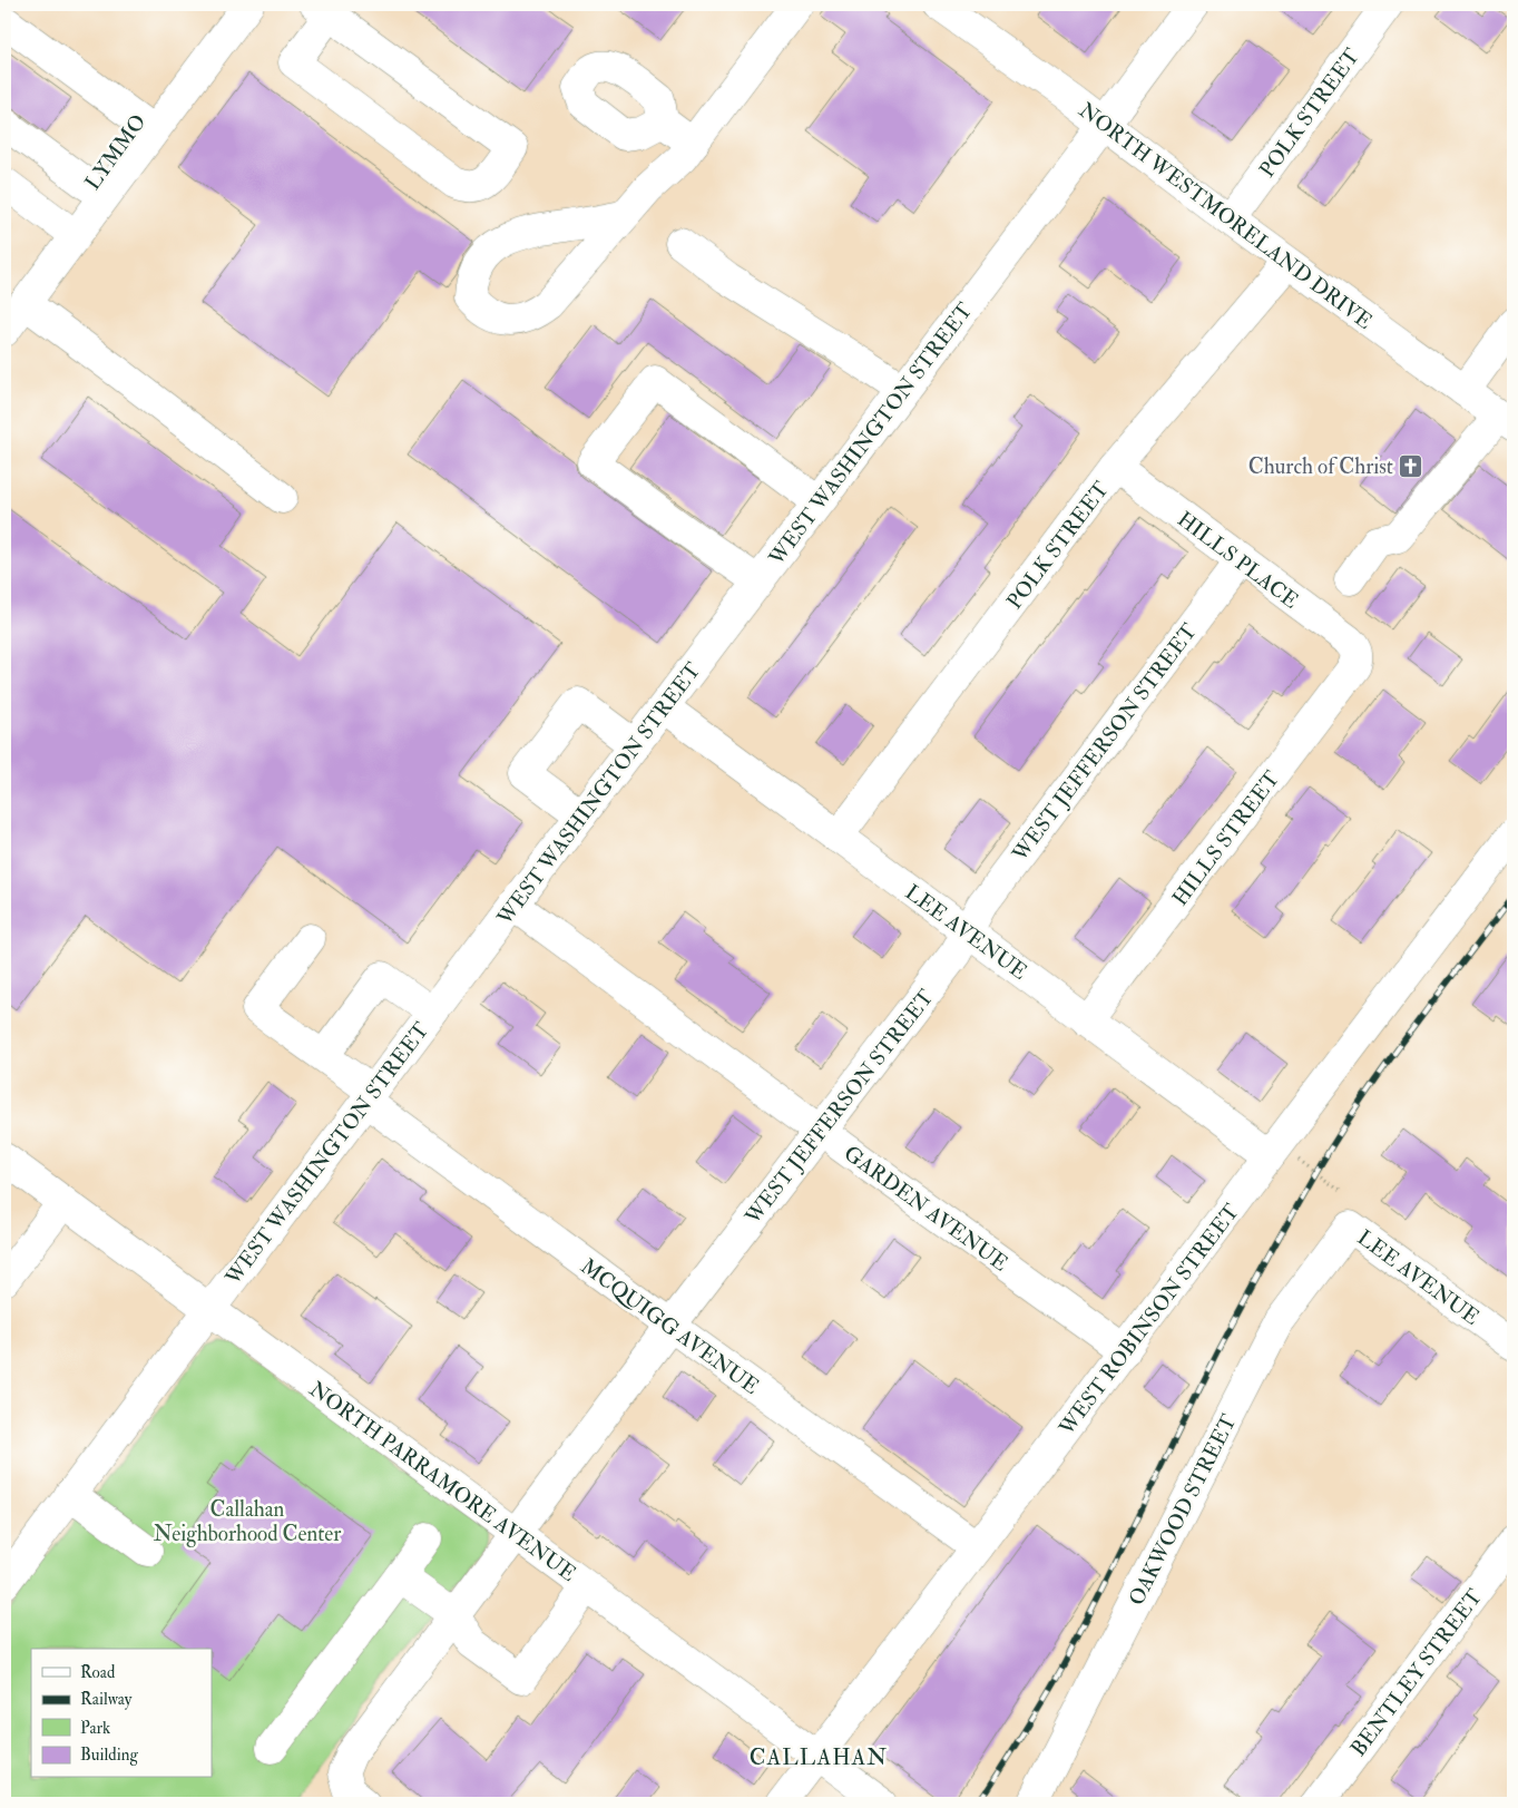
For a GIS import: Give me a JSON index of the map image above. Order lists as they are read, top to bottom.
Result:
{
  "streets": {
    "street": [
      "POLK STREET",
      "LYMMO",
      "NORTH WESTMORELAND DRIVE",
      "WEST WASHINGTON STREET",
      "HILLS PLACE",
      "WEST JEFFERSON STREET",
      "HILLS STREET",
      "LEE AVENUE",
      "GARDEN AVENUE",
      "WEST ROBINSON STREET",
      "MCQUIGG AVENUE",
      "NORTH PARRAMORE AVENUE",
      "OAKWOOD STREET",
      "BENTLEY STREET"
    ]
  },
  "crossings": [
    ["POLK STREET", "NORTH WESTMORELAND DRIVE"],
    ["POLK STREET", "HILLS PLACE"],
    ["POLK STREET", "LEE AVENUE"],
    ["NORTH WESTMORELAND DRIVE", "WEST WASHINGTON STREET"],
    ["WEST WASHINGTON STREET", "LEE AVENUE"],
    ["WEST WASHINGTON STREET", "GARDEN AVENUE"],
    ["WEST WASHINGTON STREET", "MCQUIGG AVENUE"],
    ["WEST WASHINGTON STREET", "NORTH PARRAMORE AVENUE"],
    ["HILLS PLACE", "WEST JEFFERSON STREET"],
    ["HILLS PLACE", "HILLS STREET"],
    ["WEST JEFFERSON STREET", "LEE AVENUE"],
    ["WEST JEFFERSON STREET", "GARDEN AVENUE"],
    ["WEST JEFFERSON STREET", "MCQUIGG AVENUE"],
    ["WEST JEFFERSON STREET", "NORTH PARRAMORE AVENUE"],
    ["HILLS STREET", "LEE AVENUE"],
    ["LEE AVENUE", "WEST ROBINSON STREET"],
    ["LEE AVENUE", "OAKWOOD STREET"],
    ["GARDEN AVENUE", "WEST ROBINSON STREET"],
    ["WEST ROBINSON STREET", "MCQUIGG AVENUE"],
    ["WEST ROBINSON STREET", "NORTH PARRAMORE AVENUE"]
  ],
  "districts": ["CALLAHAN"],
  "parks": ["Callahan Neighborhood Center"],
  "places": {
    "church": ["Church of Christ"]
  },
  "legend": [
    "Road",
    "Railway",
    "Park",
    "Building"
  ]
}
